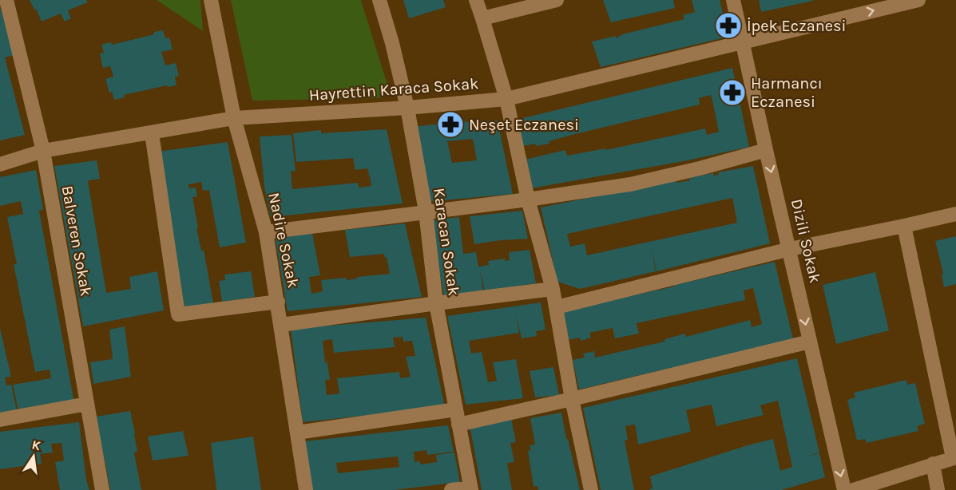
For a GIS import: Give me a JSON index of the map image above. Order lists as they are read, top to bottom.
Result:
{
  "streets": {
    "street": [
      "Hayrettin Karaca Sokak",
      "Nadire Sokak",
      "Balveren Sokak",
      "Dizili Sokak",
      "Karacan Sokak"
    ]
  },
  "crossings": [
    ["Hayrettin Karaca Sokak", "Nadire Sokak"],
    ["Hayrettin Karaca Sokak", "Balveren Sokak"],
    ["Hayrettin Karaca Sokak", "Dizili Sokak"],
    ["Hayrettin Karaca Sokak", "Karacan Sokak"]
  ],
  "places": {
    "pharmacy": ["İpek Eczanesi", "Harmancı Eczanesi", "Neşet Eczanesi"]
  },
  "north": "top"
}
